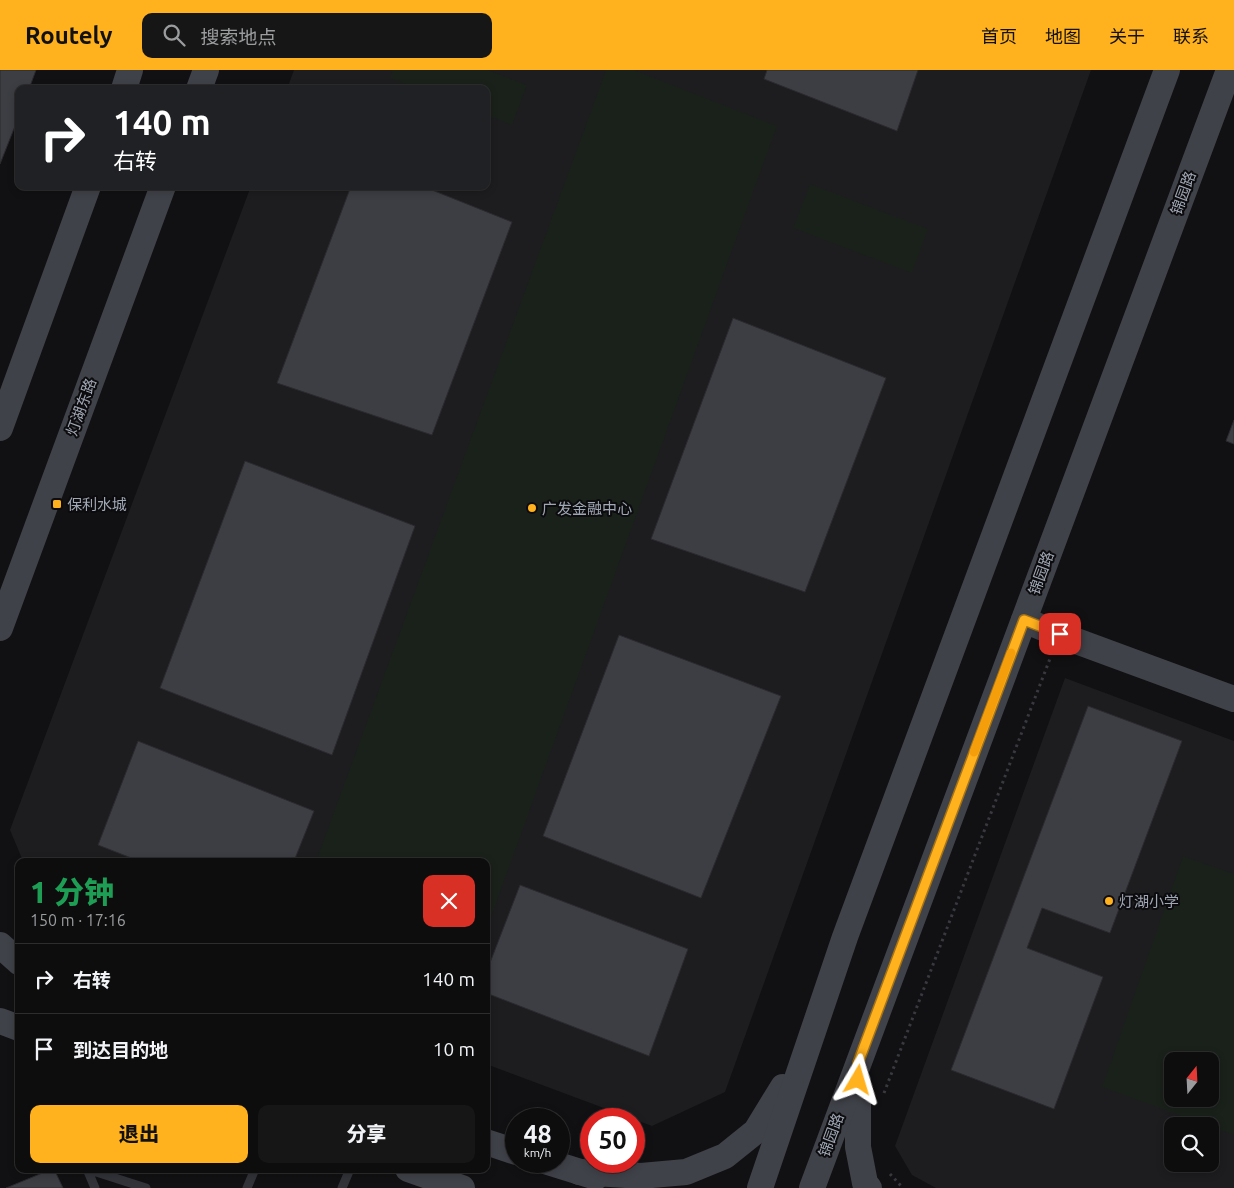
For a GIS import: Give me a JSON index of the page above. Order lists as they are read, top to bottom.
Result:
{
  "streets": {
    "main road": ["锦园路", "灯湖东路"]
  },
  "places": {
    "transit": ["保利水城"],
    "other": ["广发金融中心", "灯湖小学"]
  },
  "north": "top",
  "page": {
    "header": "Routely",
    "search": "搜索地点",
    "nav": [
      "首页",
      "地图",
      "关于",
      "联系"
    ],
    "turn": ["140 m", "右转"],
    "heading": ["1 分钟", "150 m · 17:16"],
    "list": [
      {
        "name": "右转",
        "value": "140 m"
      },
      {
        "name": "到达目的地",
        "value": "10 m"
      }
    ],
    "buttons": ["退出", "分享"],
    "speed": "48 km/h",
    "limit": "50"
  }
}
